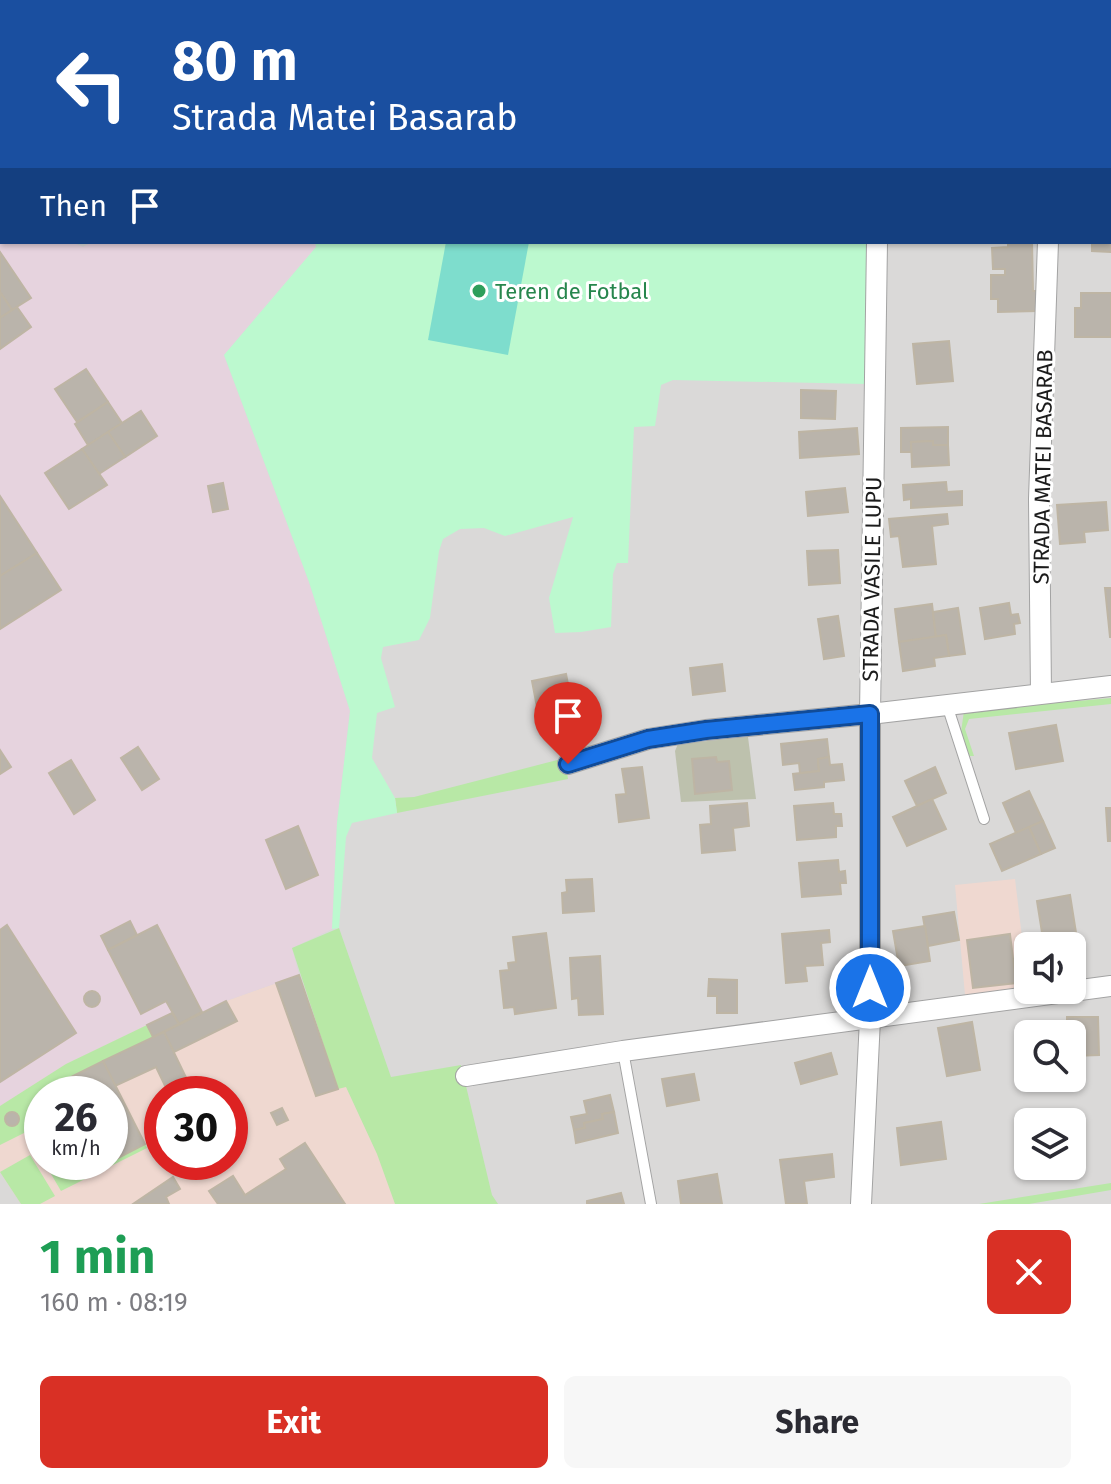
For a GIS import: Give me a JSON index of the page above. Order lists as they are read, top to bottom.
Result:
{
  "streets": {
    "street": ["STRADA MATEI BASARAB", "STRADA VASILE LUPU"]
  },
  "places": ["Teren de Fotbal"],
  "page": {
    "turn": ["80 m", "Strada Matei Basarab"],
    "then": "Then",
    "speed": "26 km/h",
    "limit": "30",
    "heading": ["1 min", "160 m · 08:19"],
    "buttons": ["Exit", "Share"]
  }
}
